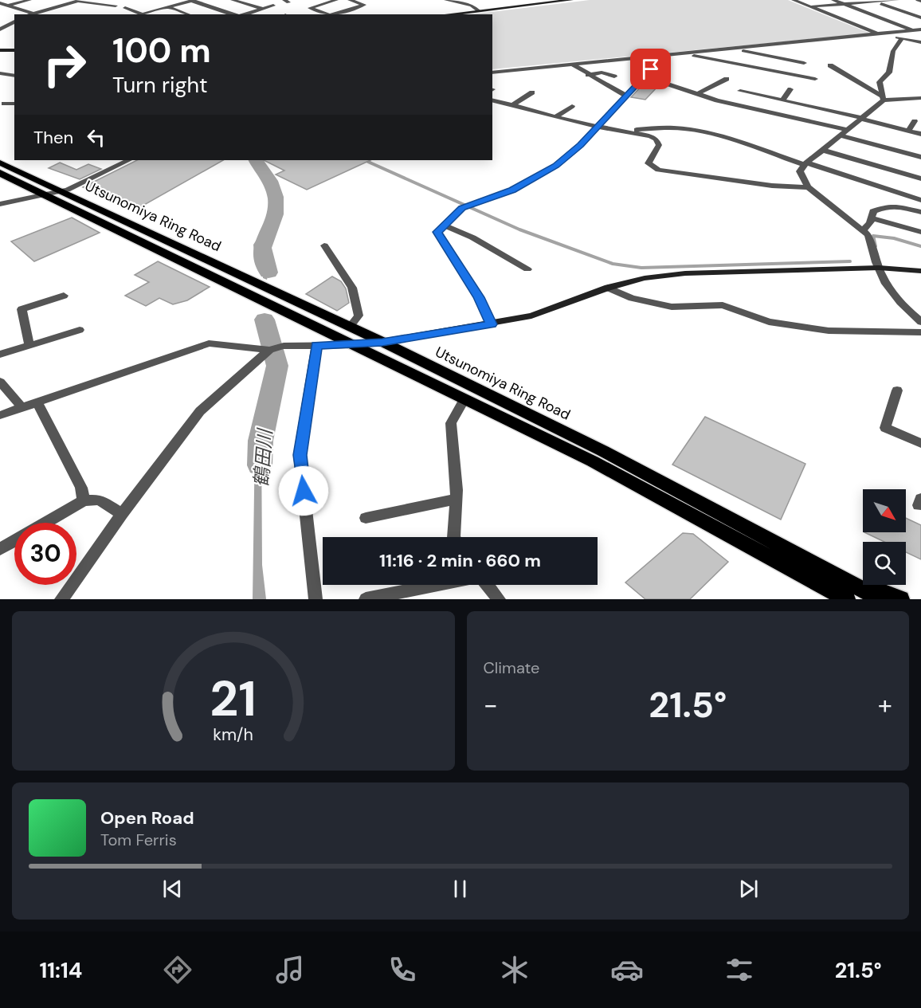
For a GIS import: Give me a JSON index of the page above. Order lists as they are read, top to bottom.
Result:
{
  "streets": {
    "main road": ["Utsunomiya Ring Road"]
  },
  "water": ["鶴田川"],
  "north": "bottom right",
  "page": {
    "turn": ["100 m", "Turn right"],
    "then": "Then",
    "limit": "30",
    "trip": "11:16 · 2 min · 660 m",
    "tile": "Climate",
    "heat": ["−", "21.5°", "+"],
    "song": ["Open Road", "Tom Ferris"],
    "tabs": ["11:14", "21.5°"],
    "gauge": ["21", "km/h"]
  }
}
